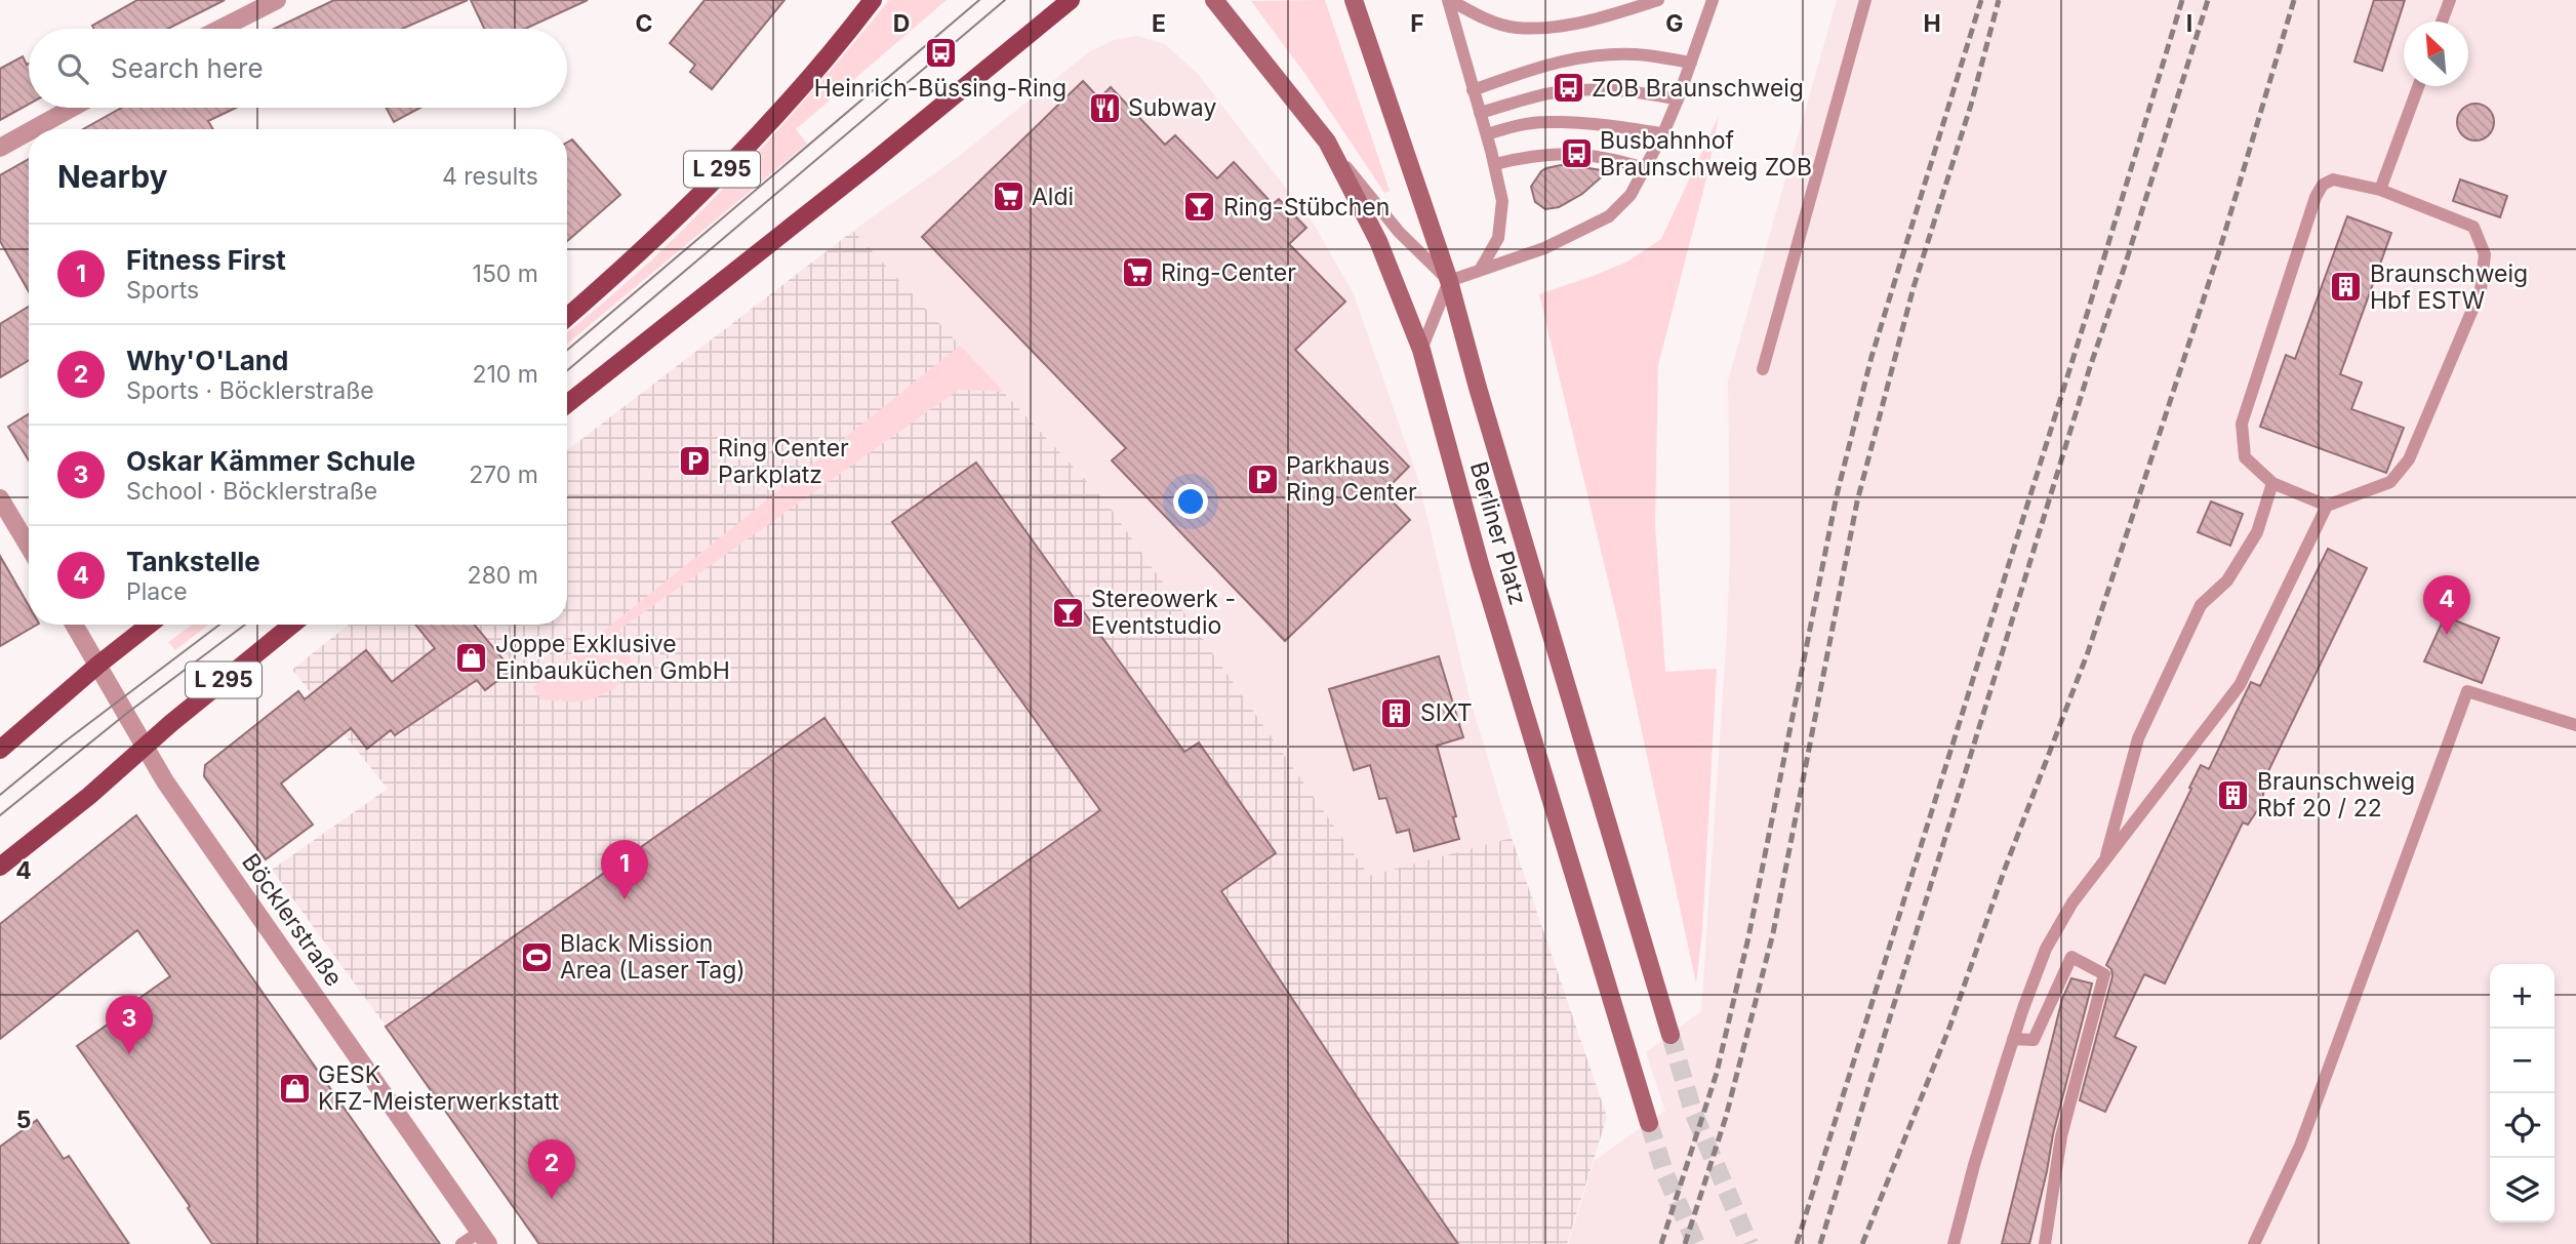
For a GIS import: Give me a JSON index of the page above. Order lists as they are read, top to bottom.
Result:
{
  "streets": {
    "main road": ["L 295", "Berliner Platz"],
    "street": ["Böcklerstraße"]
  },
  "crossings": [
    ["L 295", "Böcklerstraße"]
  ],
  "places": {
    "bus stop": ["Heinrich-Büssing-Ring", "ZOB Braunschweig", "Busbahnhof Braunschweig ZOB"],
    "restaurant": ["Subway"],
    "supermarket": ["Aldi", "Ring-Center"],
    "bar": ["Ring-Stübchen", "Stereowerk - Eventstudio"],
    "building": ["Braunschweig Hbf ESTW", "SIXT", "Braunschweig Rbf 20 / 22"],
    "parking": ["Ring Center Parkplatz", "Parkhaus Ring Center"],
    "shop": ["Joppe Exklusive Einbauküchen GmbH", "GESK KFZ-Meisterwerkstatt"],
    "sports": ["Black Mission Area (Laser Tag)"]
  },
  "north": "top left",
  "page": {
    "search": "Search here",
    "heading": ["Nearby", "4 results"],
    "list": [
      {
        "mark": "1",
        "name": "Fitness First",
        "note": "Sports",
        "value": "150 m"
      },
      {
        "mark": "2",
        "name": "Why'O'Land",
        "note": "Sports · Böcklerstraße",
        "value": "210 m"
      },
      {
        "mark": "3",
        "name": "Oskar Kämmer Schule",
        "note": "School · Böcklerstraße",
        "value": "270 m"
      },
      {
        "mark": "4",
        "name": "Tankstelle",
        "note": "Place",
        "value": "280 m"
      }
    ],
    "pins": [
      "4",
      "1",
      "3",
      "2"
    ],
    "map_buttons": ["+", "−"]
  },
  "grid": {
    "columns": [
      "C",
      "D",
      "E",
      "F",
      "G",
      "H",
      "I"
    ],
    "rows": ["4", "5"]
  }
}
